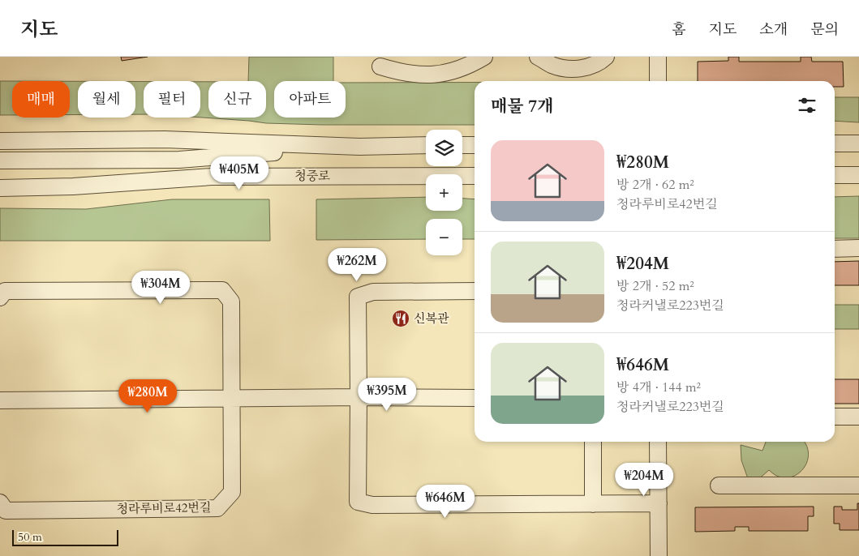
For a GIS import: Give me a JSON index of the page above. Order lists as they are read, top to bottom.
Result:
{
  "streets": {
    "street": ["청중로", "청라루비로42번길"]
  },
  "places": {
    "restaurant": ["신복관"]
  },
  "scale_bar": "50 m",
  "page": {
    "header": "지도",
    "nav": [
      "홈",
      "지도",
      "소개",
      "문의"
    ],
    "chip": [
      "매매",
      "월세",
      "필터",
      "신규",
      "아파트"
    ],
    "heading": "매물 7개",
    "map_buttons": ["+", "−"],
    "list": [
      {
        "name": "₩280M",
        "note": "방 2개 · 62 m² · 청라루비로42번길"
      },
      {
        "name": "₩204M",
        "note": "방 2개 · 52 m² · 청라커낼로223번길"
      },
      {
        "name": "₩646M",
        "note": "방 4개 · 144 m² · 청라커낼로223번길"
      }
    ],
    "price": [
      "₩405M",
      "₩262M",
      "₩304M",
      "₩395M",
      "₩280M",
      "₩204M",
      "₩646M"
    ],
    "scale": "50 m"
  }
}
